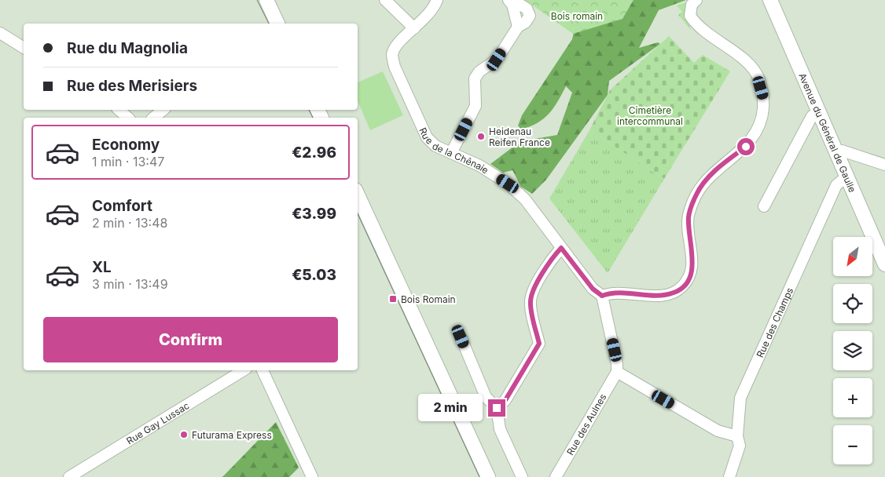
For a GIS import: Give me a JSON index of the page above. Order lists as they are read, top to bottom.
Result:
{
  "streets": {
    "main road": ["Avenue du Général de Gaulle"],
    "street": [
      "Rue de la Chênaie",
      "Rue des Champs",
      "Rue Gay Lussac",
      "Rue des Aulnes"
    ]
  },
  "crossings": [
    ["Avenue du Général de Gaulle", "Rue des Champs"]
  ],
  "parks": ["Bois romain", "Cimetière intercommunal"],
  "places": {
    "other": ["Heidenau Reifen France", "Futurama Express"],
    "transit": ["Bois Romain"]
  },
  "north": "bottom left",
  "page": {
    "banner": ["Rue du Magnolia", "Rue des Merisiers"],
    "list": [
      {
        "name": "Economy",
        "note": "1 min · 13:47",
        "value": "€2.96"
      },
      {
        "name": "Comfort",
        "note": "2 min · 13:48",
        "value": "€3.99"
      },
      {
        "name": "XL",
        "note": "3 min · 13:49",
        "value": "€5.03"
      }
    ],
    "map_buttons": ["+", "−"],
    "buttons": "Confirm",
    "bubble": "2 min"
  }
}
